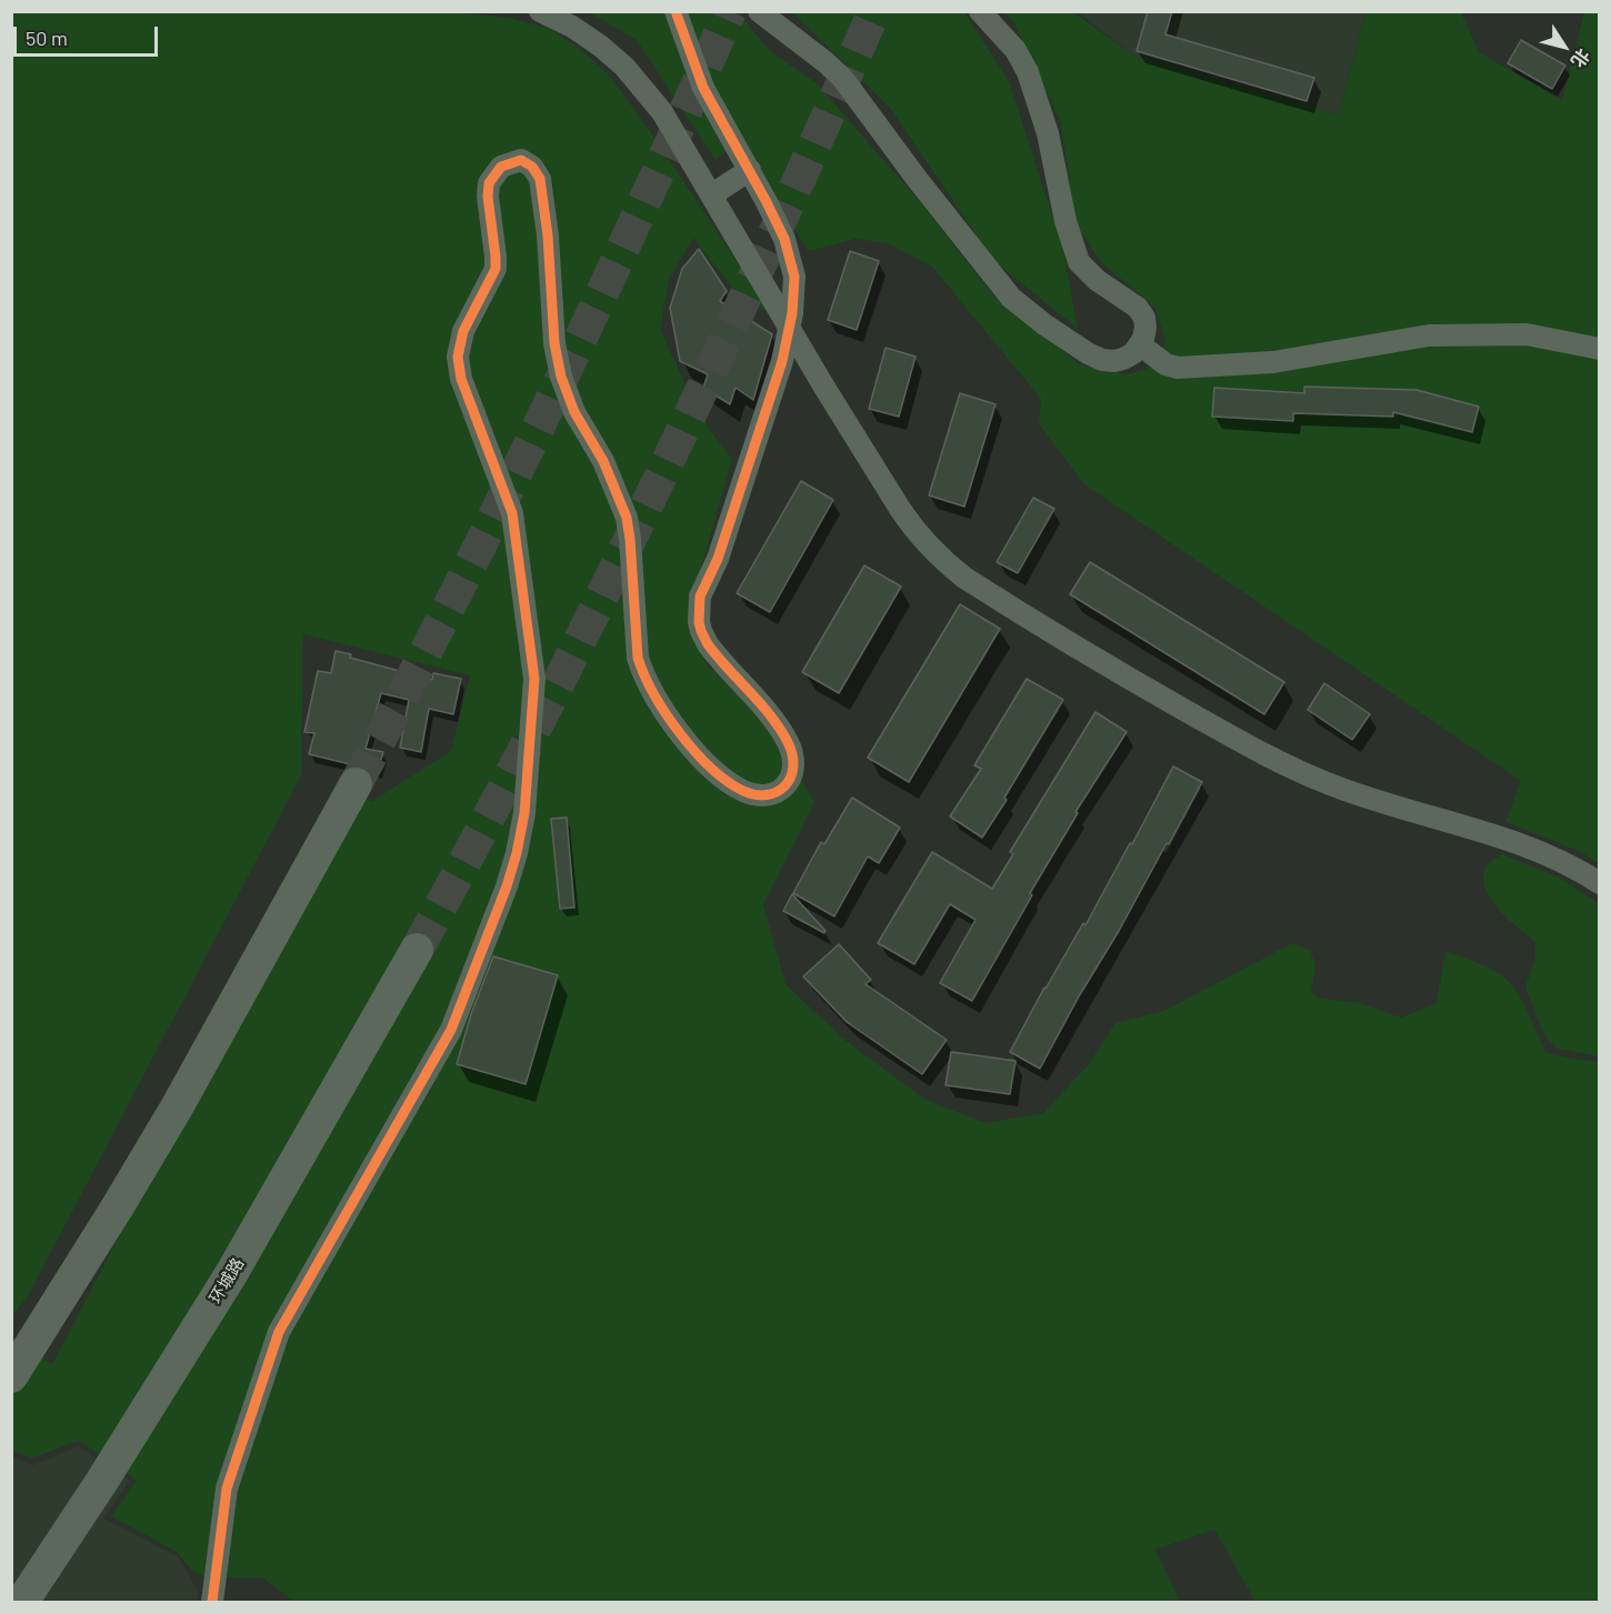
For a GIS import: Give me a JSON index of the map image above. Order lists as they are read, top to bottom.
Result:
{
  "streets": {
    "main road": ["环城路"]
  },
  "scale_bar": "50 m",
  "north": "bottom right"
}
